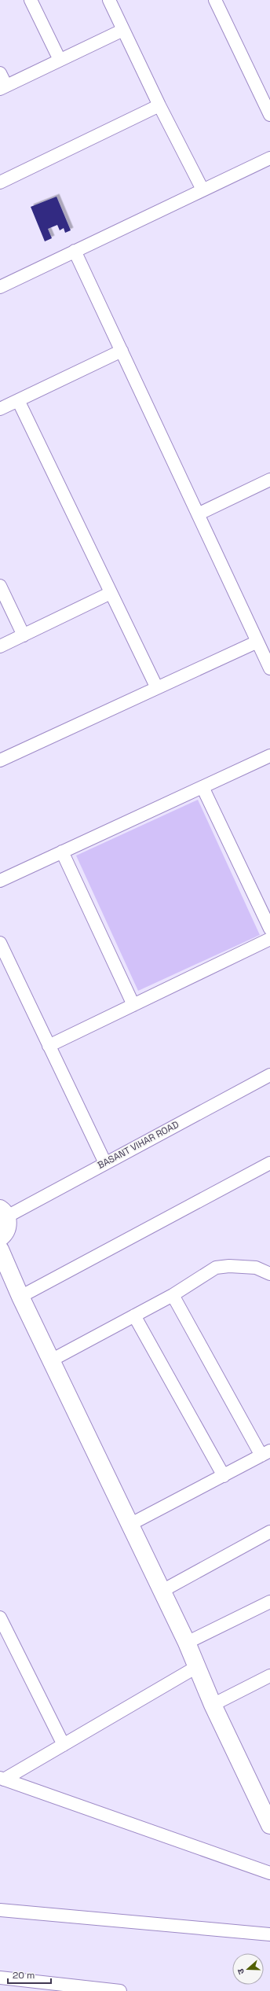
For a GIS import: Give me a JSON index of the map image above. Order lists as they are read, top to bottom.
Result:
{
  "streets": {
    "street": ["BASANT VIHAR ROAD"]
  },
  "scale_bar": "20 m",
  "north": "left"
}
